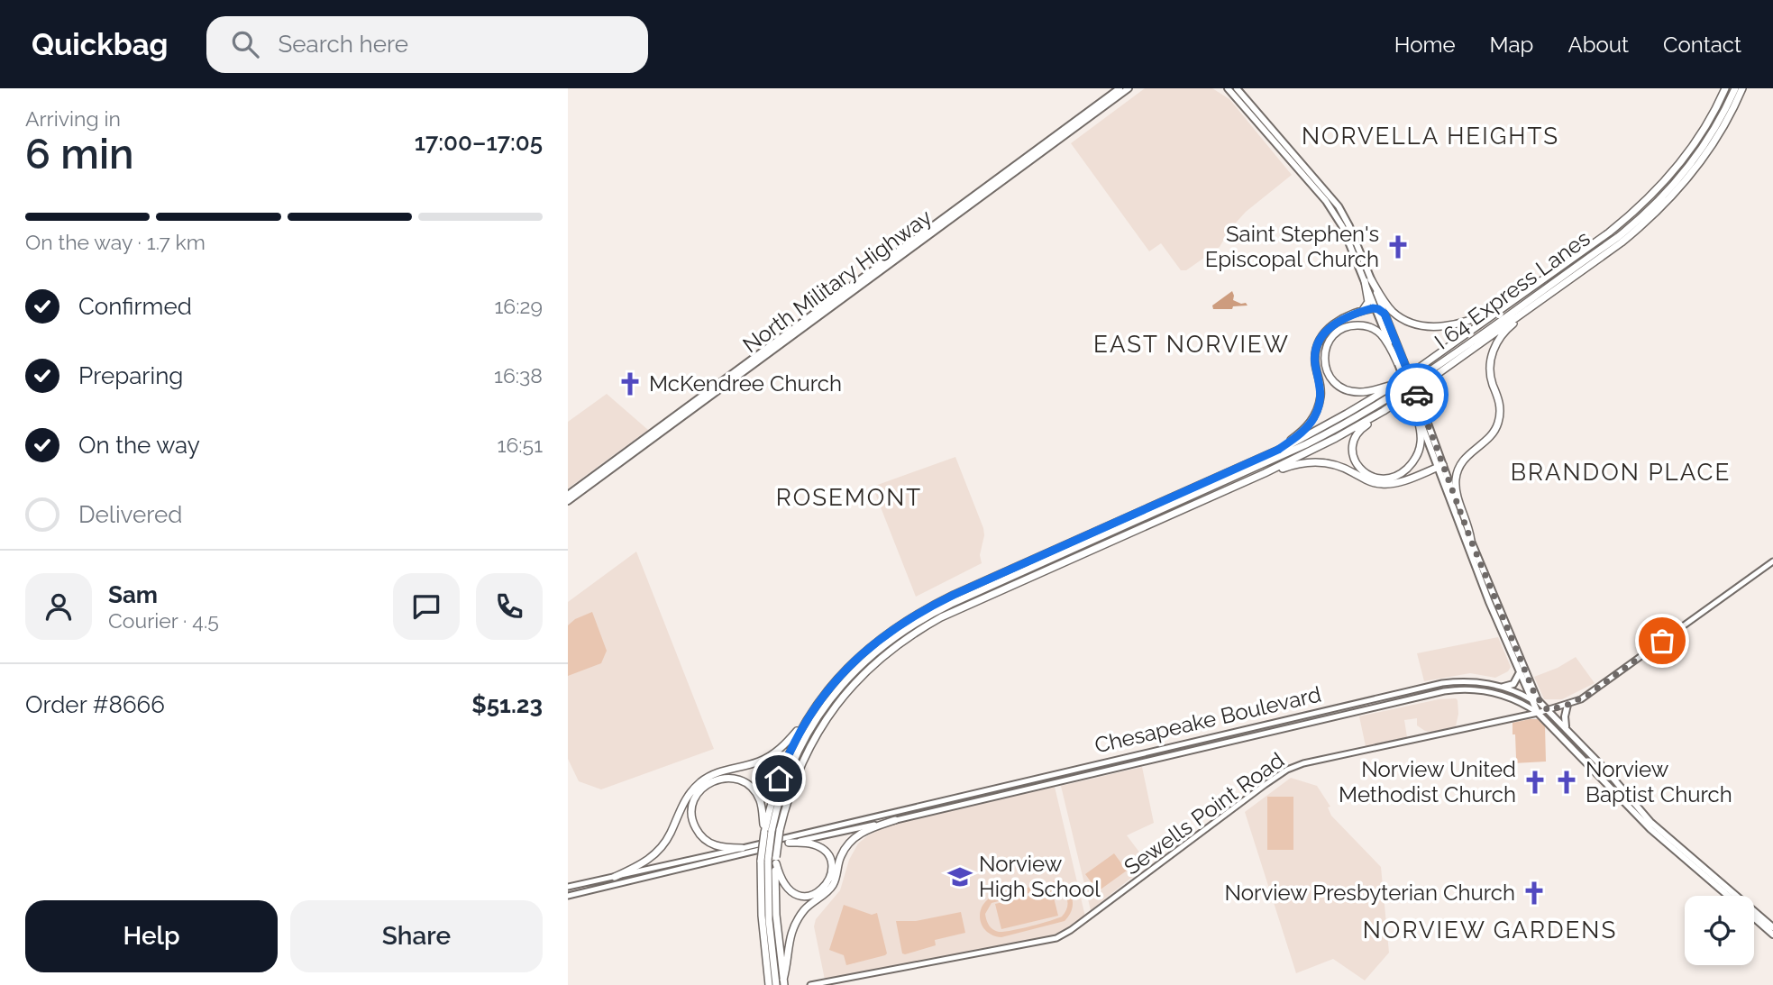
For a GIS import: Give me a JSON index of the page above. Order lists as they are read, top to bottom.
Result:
{
  "streets": {
    "highway": ["I 64 Express Lanes"],
    "main road": ["North Military Highway", "Chesapeake Boulevard", "Sewells Point Road"]
  },
  "crossings": [
    ["Chesapeake Boulevard", "Sewells Point Road"]
  ],
  "districts": [
    "NORVELLA HEIGHTS",
    "EAST NORVIEW",
    "BRANDON PLACE",
    "ROSEMONT",
    "NORVIEW GARDENS"
  ],
  "places": {
    "church": [
      "Saint Stephen's Episcopal Church",
      "McKendree Church",
      "Norview United Methodist Church",
      "Norview Baptist Church",
      "Norview Presbyterian Church"
    ],
    "school or university": ["Norview High School"]
  },
  "page": {
    "header": "Quickbag",
    "search": "Search here",
    "nav": [
      "Home",
      "Map",
      "About",
      "Contact"
    ],
    "heading": ["6 min", "Arriving in", "17:00–17:05"],
    "panel": [
      "Sam",
      "Courier · 4.5",
      "Order #8666",
      "$51.23"
    ],
    "bar": "On the way · 1.7 km",
    "list": [
      ["Confirmed", "16:29"],
      ["Preparing", "16:38"],
      ["On the way", "16:51"],
      "Delivered"
    ],
    "buttons": ["Help", "Share"]
  }
}
